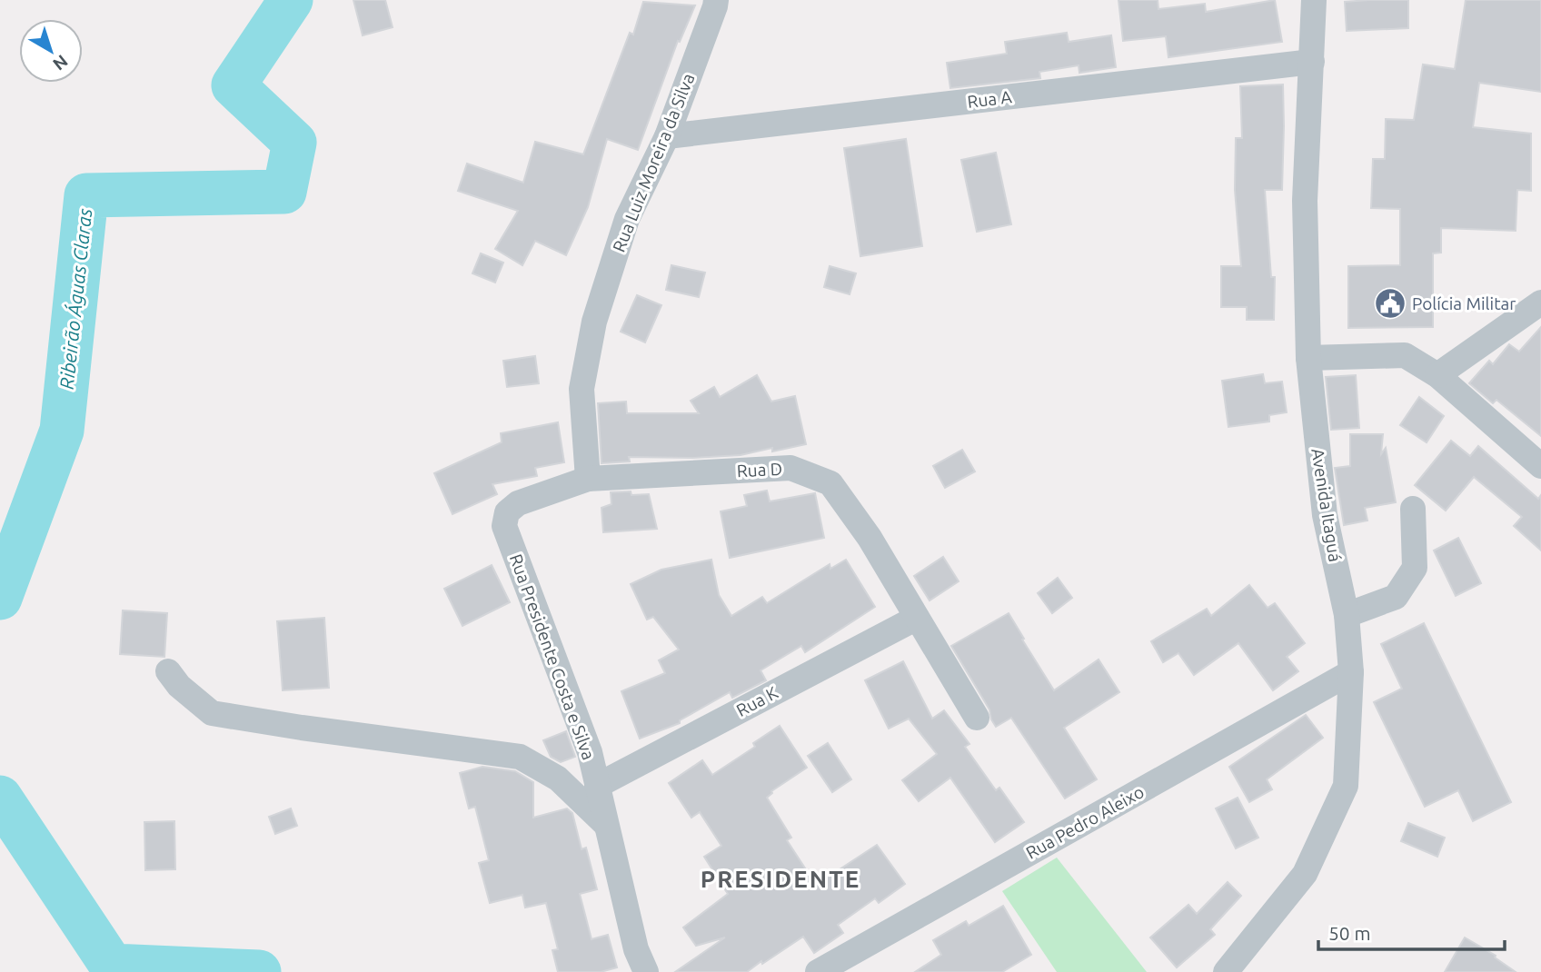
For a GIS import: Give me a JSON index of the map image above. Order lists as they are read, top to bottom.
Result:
{
  "streets": {
    "street": [
      "Rua A",
      "Rua Luiz Moreira da Silva",
      "Rua D",
      "Avenida Itaguá",
      "Rua Presidente Costa e Silva",
      "Rua K",
      "Rua Pedro Aleixo"
    ]
  },
  "crossings": [
    ["Rua A", "Rua Luiz Moreira da Silva"],
    ["Rua A", "Avenida Itaguá"],
    ["Rua Luiz Moreira da Silva", "Rua D"],
    ["Rua D", "Rua Presidente Costa e Silva"],
    ["Rua D", "Rua K"],
    ["Avenida Itaguá", "Rua Pedro Aleixo"],
    ["Rua Presidente Costa e Silva", "Rua K"]
  ],
  "districts": ["PRESIDENTE"],
  "water": ["Ribeirão Águas Claras"],
  "places": {
    "public building": ["Polícia Militar"]
  },
  "scale_bar": "50 m",
  "north": "bottom right"
}
